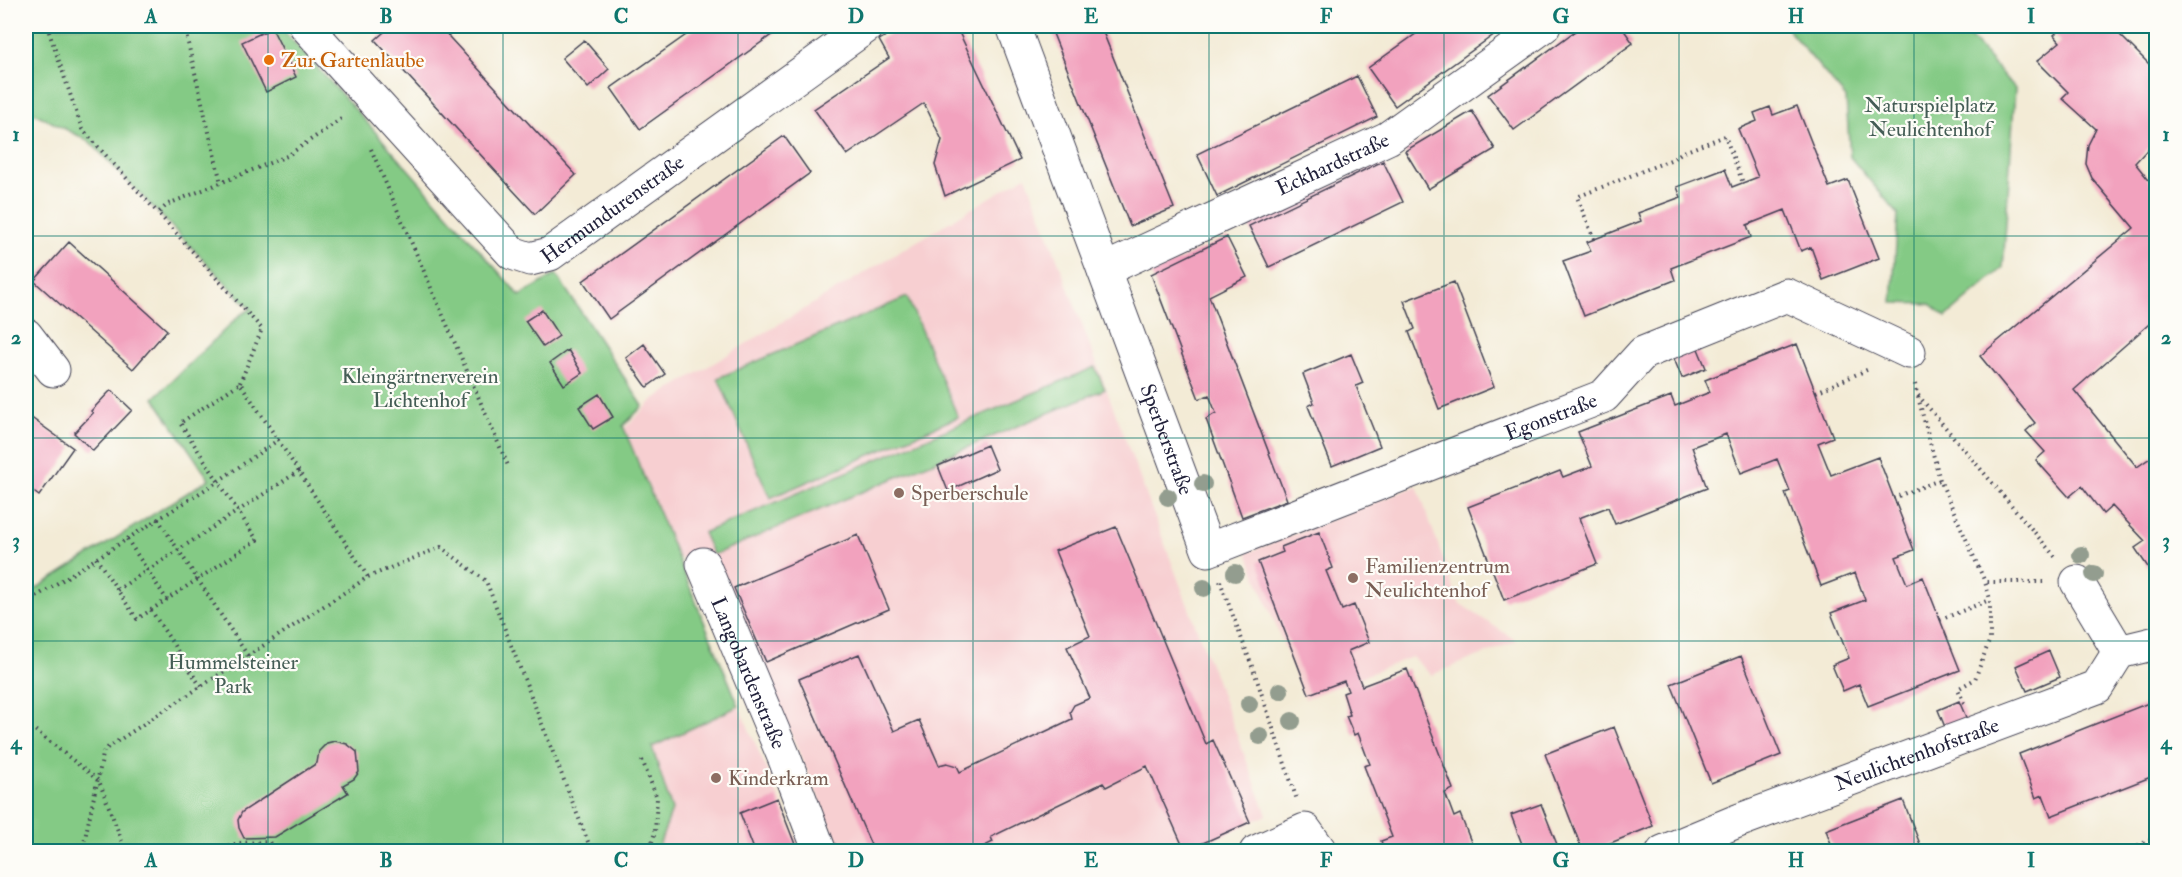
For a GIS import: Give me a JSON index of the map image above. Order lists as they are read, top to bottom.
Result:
{
  "streets": {
    "street": [
      "Eckhardstraße",
      "Hermundurenstraße",
      "Egonstraße",
      "Sperberstraße",
      "Langobardenstraße",
      "Neulichtenhofstraße"
    ]
  },
  "crossings": [
    ["Eckhardstraße", "Sperberstraße"],
    ["Egonstraße", "Sperberstraße"]
  ],
  "parks": ["Naturspielplatz Neulichtenhof", "Kleingärtnerverein Lichtenhof", "Hummelsteiner Park"],
  "places": [
    "Zur Gartenlaube",
    "Sperberschule",
    "Familienzentrum Neulichtenhof",
    "Kinderkram"
  ],
  "grid": {
    "columns": [
      "A",
      "B",
      "C",
      "D",
      "E",
      "F",
      "G",
      "H",
      "I"
    ],
    "rows": [
      "1",
      "2",
      "3",
      "4"
    ]
  }
}
